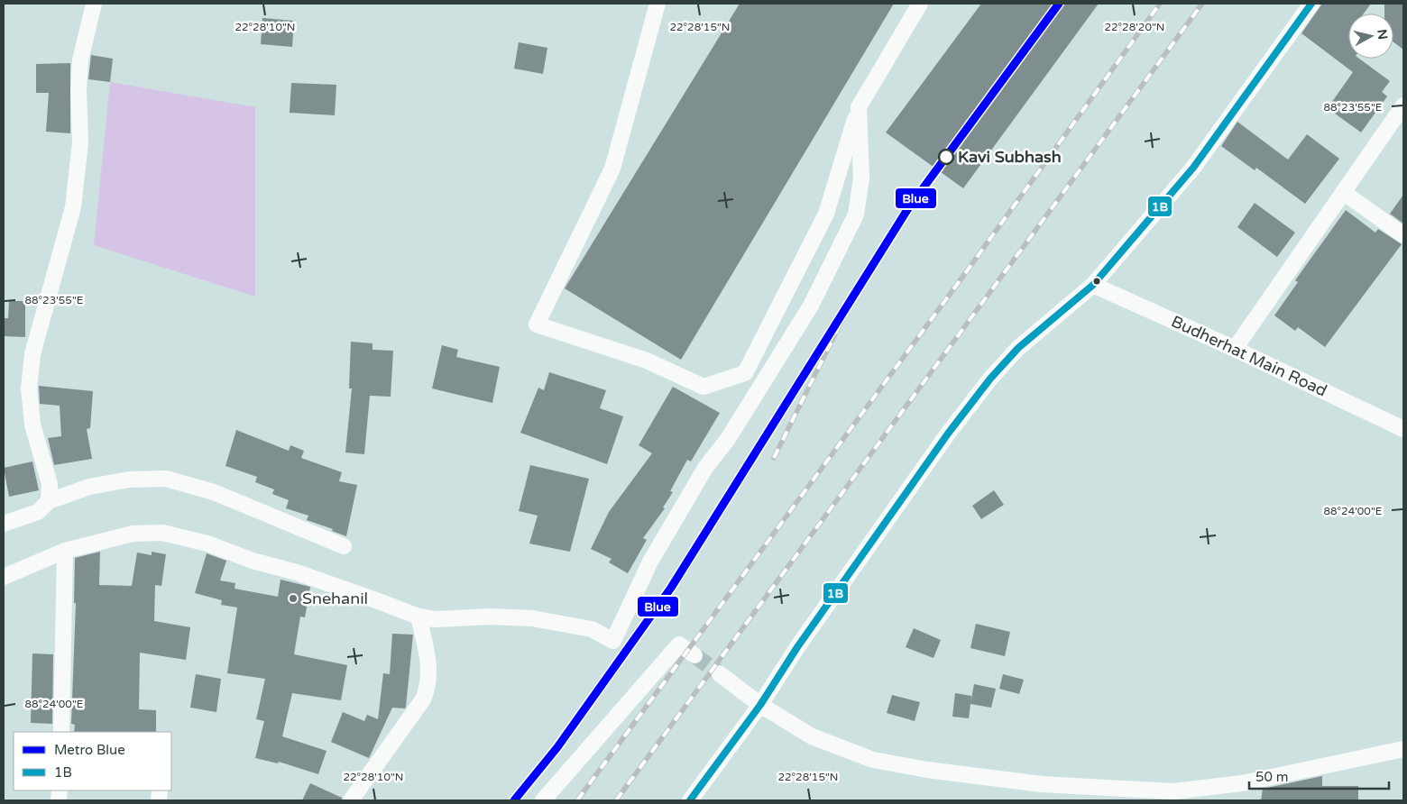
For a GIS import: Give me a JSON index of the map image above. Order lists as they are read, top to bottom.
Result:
{
  "streets": {
    "street": ["Budherhat Main Road"]
  },
  "places": ["Kavi Subhash", "Snehanil"],
  "lines": ["metro line Blue", "transit line 1B"],
  "legend": ["Metro Blue", "1B"],
  "scale_bar": "50 m",
  "north": "right",
  "coordinates": [
    "22°28'10\"N",
    "22°28'15\"N",
    "22°28'20\"N",
    "88°23'55\"E",
    "88°24'00\"E"
  ]
}
